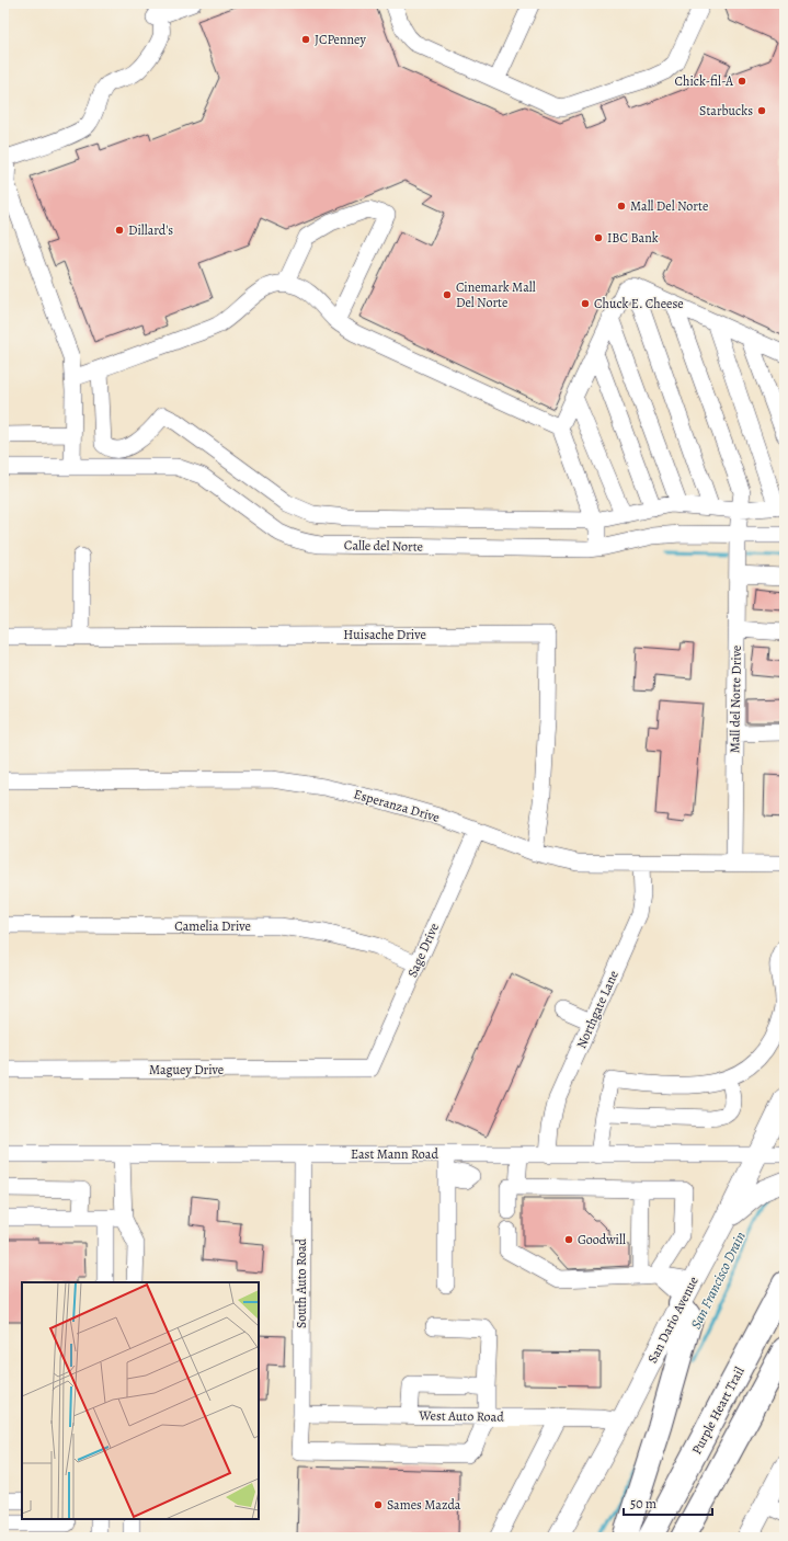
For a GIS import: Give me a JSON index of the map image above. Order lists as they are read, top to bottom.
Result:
{
  "streets": {
    "highway": ["Purple Heart Trail"],
    "main road": ["San Dario Avenue"],
    "street": [
      "Calle del Norte",
      "Huisache Drive",
      "Mall del Norte Drive",
      "Esperanza Drive",
      "Camelia Drive",
      "Sage Drive",
      "Northgate Lane",
      "Maguey Drive",
      "East Mann Road",
      "South Auto Road",
      "West Auto Road"
    ]
  },
  "crossings": [
    ["Calle del Norte", "Mall del Norte Drive"],
    ["Huisache Drive", "Esperanza Drive"],
    ["Mall del Norte Drive", "Esperanza Drive"],
    ["Esperanza Drive", "Sage Drive"],
    ["Esperanza Drive", "Northgate Lane"],
    ["Camelia Drive", "Sage Drive"],
    ["Sage Drive", "Maguey Drive"],
    ["Northgate Lane", "East Mann Road"],
    ["East Mann Road", "South Auto Road"],
    ["East Mann Road", "San Dario Avenue"],
    ["South Auto Road", "West Auto Road"],
    ["San Dario Avenue", "West Auto Road"]
  ],
  "water": ["San Francisco Drain"],
  "places": [
    "JCPenney",
    "Chick-fil-A",
    "Starbucks",
    "Mall Del Norte",
    "Dillard's",
    "IBC Bank",
    "Cinemark Mall Del Norte",
    "Chuck E. Cheese",
    "Goodwill",
    "Sames Mazda"
  ],
  "scale_bar": "50 m"
}
